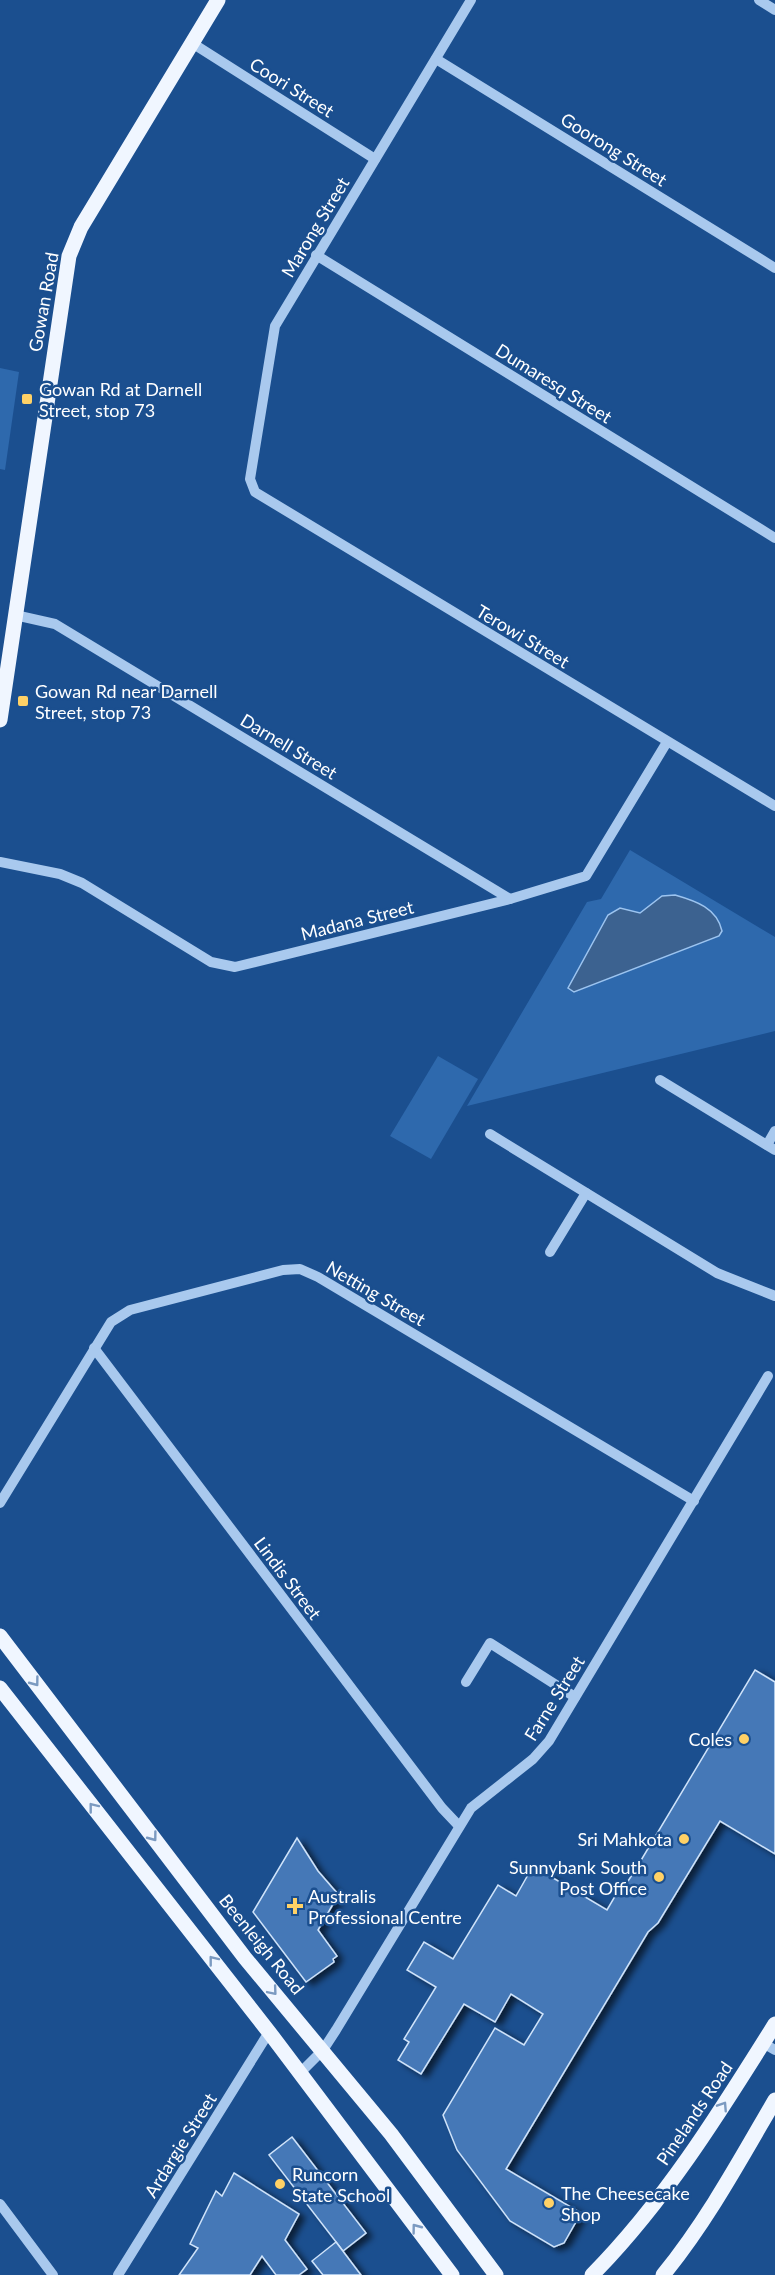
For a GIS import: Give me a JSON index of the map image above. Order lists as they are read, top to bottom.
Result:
{
  "streets": {
    "main road": ["Gowan Road", "Beenleigh Road", "Pinelands Road"],
    "street": [
      "Coori Street",
      "Goorong Street",
      "Marong Street",
      "Dumaresq Street",
      "Terowi Street",
      "Darnell Street",
      "Madana Street",
      "Netting Street",
      "Lindis Street",
      "Farne Street",
      "Ardargie Street"
    ]
  },
  "crossings": [
    ["Coori Street", "Marong Street"],
    ["Coori Street", "Gowan Road"],
    ["Goorong Street", "Marong Street"],
    ["Marong Street", "Dumaresq Street"],
    ["Marong Street", "Terowi Street"],
    ["Gowan Road", "Darnell Street"],
    ["Terowi Street", "Madana Street"],
    ["Darnell Street", "Madana Street"],
    ["Netting Street", "Lindis Street"],
    ["Netting Street", "Farne Street"],
    ["Lindis Street", "Farne Street"],
    ["Farne Street", "Beenleigh Road"]
  ],
  "places": {
    "transit": ["Gowan Rd at Darnell Street, stop 73", "Gowan Rd near Darnell Street, stop 73"],
    "other": [
      "Coles",
      "Sri Mahkota",
      "Sunnybank South Post Office",
      "Runcorn State School",
      "The Cheesecake Shop"
    ],
    "health": ["Australis Professional Centre"]
  }
}
